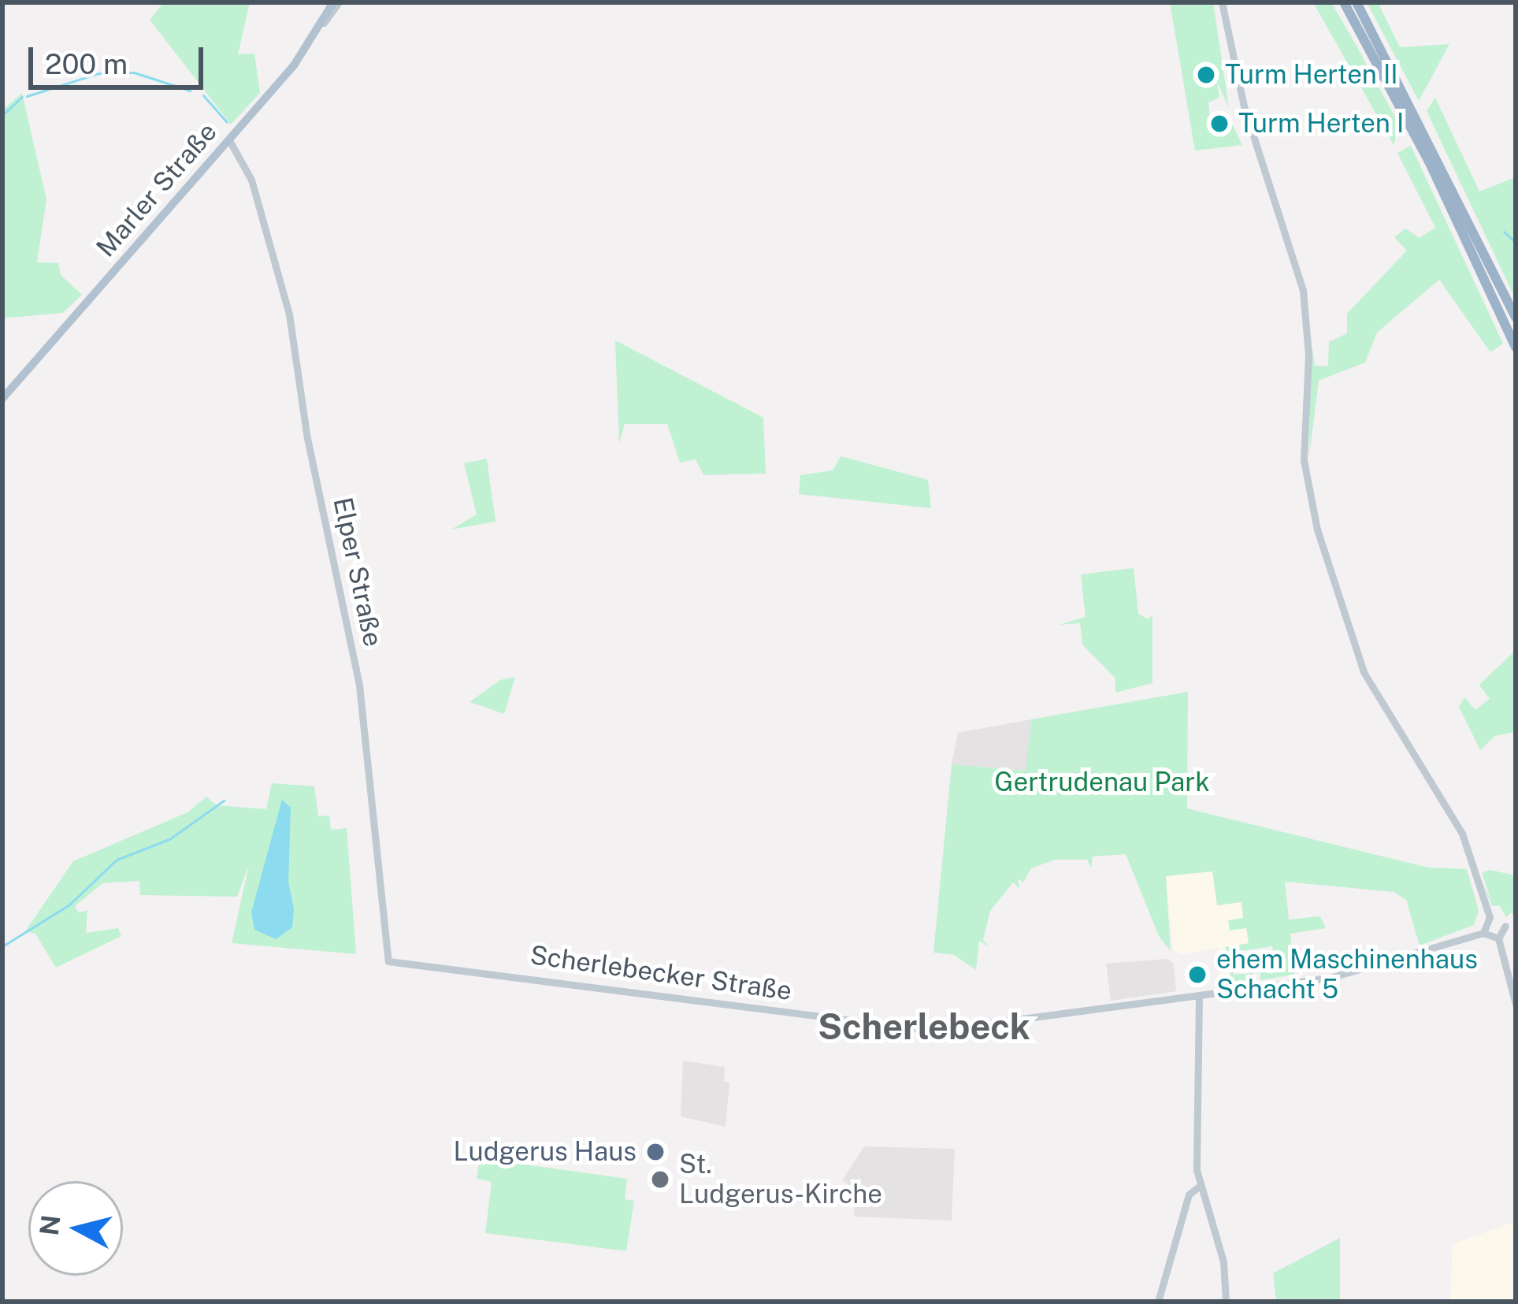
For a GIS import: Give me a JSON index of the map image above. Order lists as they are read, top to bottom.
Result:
{
  "streets": {
    "main road": ["Marler Straße"],
    "street": ["Elper Straße", "Scherlebecker Straße"]
  },
  "crossings": [
    ["Marler Straße", "Elper Straße"],
    ["Elper Straße", "Scherlebecker Straße"]
  ],
  "districts": ["Scherlebeck"],
  "parks": ["Gertrudenau Park"],
  "places": [
    "Turm Herten II",
    "Turm Herten I",
    "ehem Maschinenhaus Schacht 5",
    "Ludgerus Haus",
    "St. Ludgerus-Kirche"
  ],
  "scale_bar": "200 m",
  "north": "left"
}
